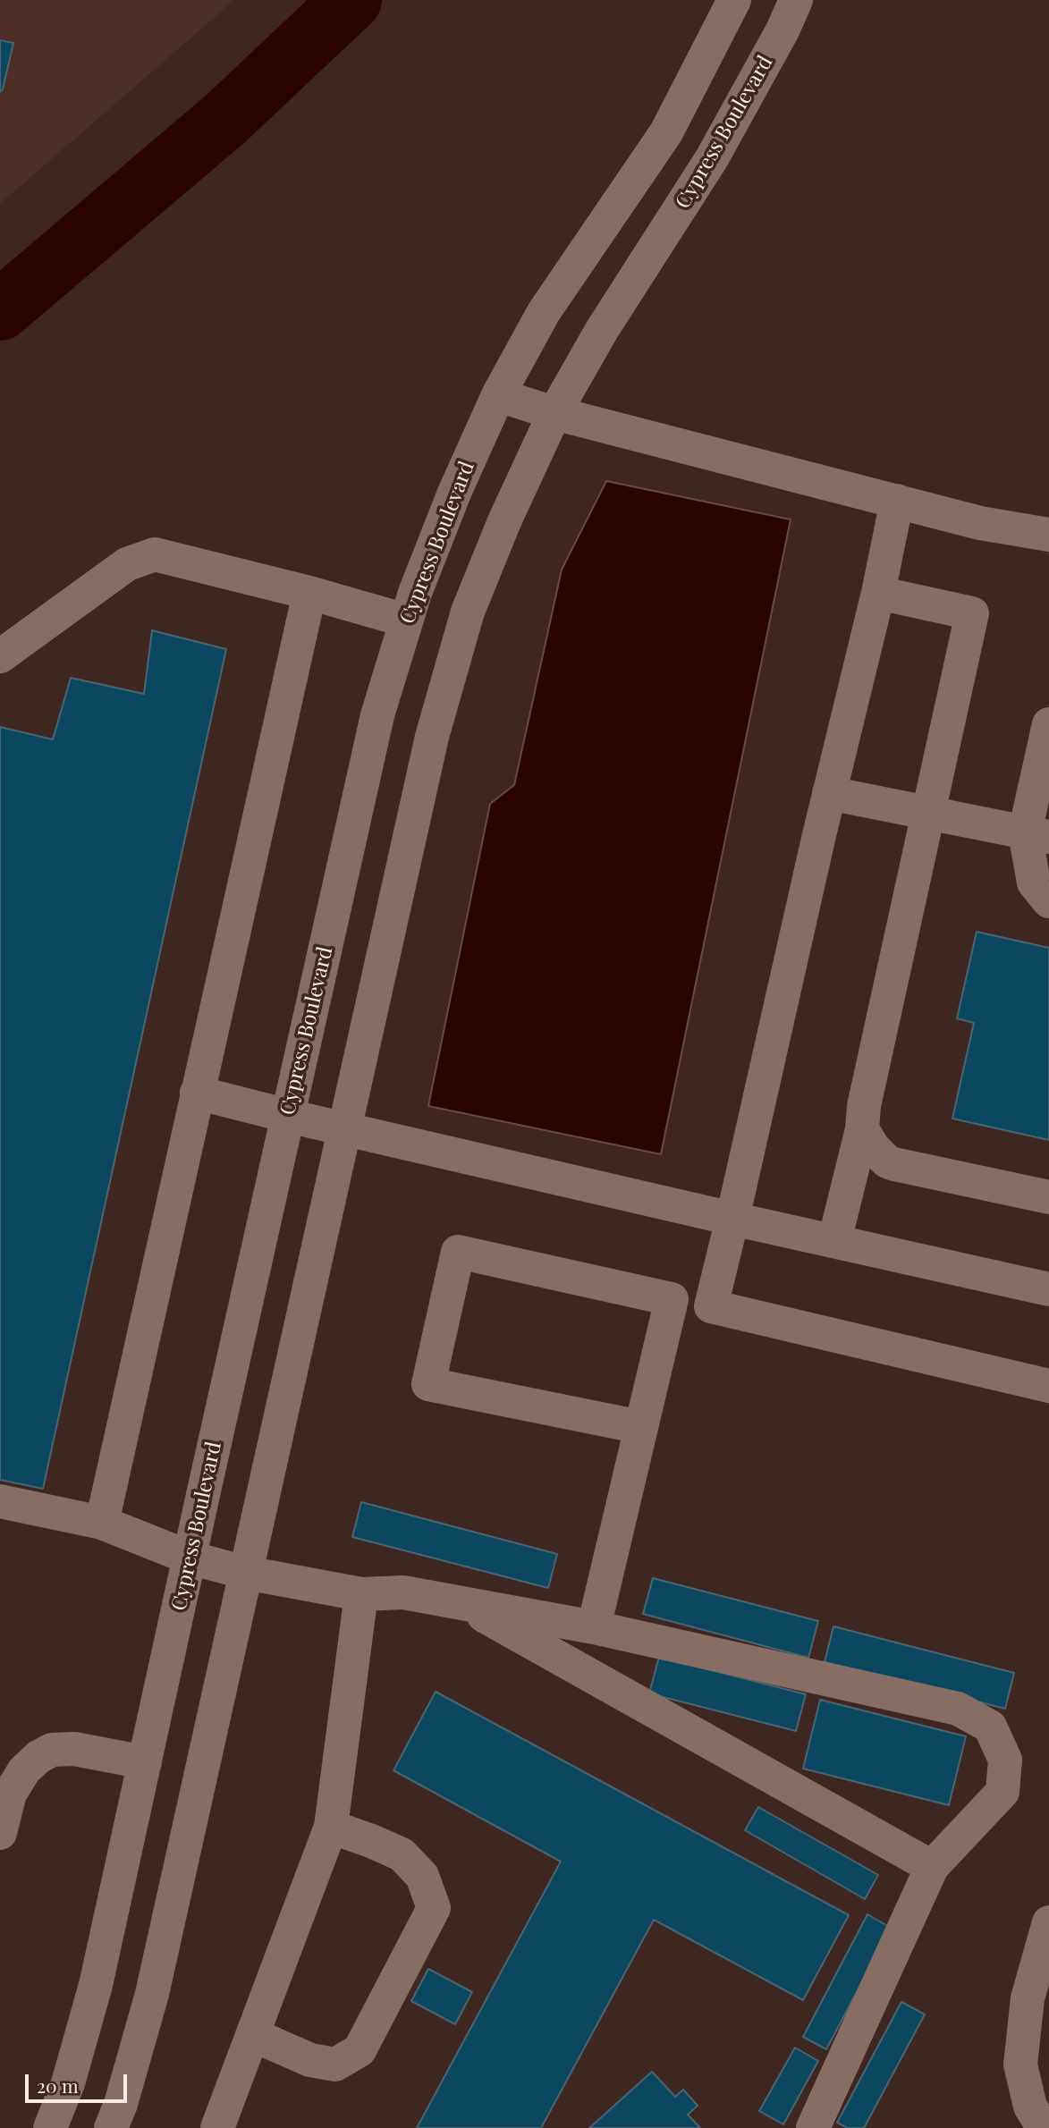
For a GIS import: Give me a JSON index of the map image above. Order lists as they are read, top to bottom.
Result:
{
  "streets": {
    "street": ["Cypress Boulevard"]
  },
  "scale_bar": "20 m"
}
